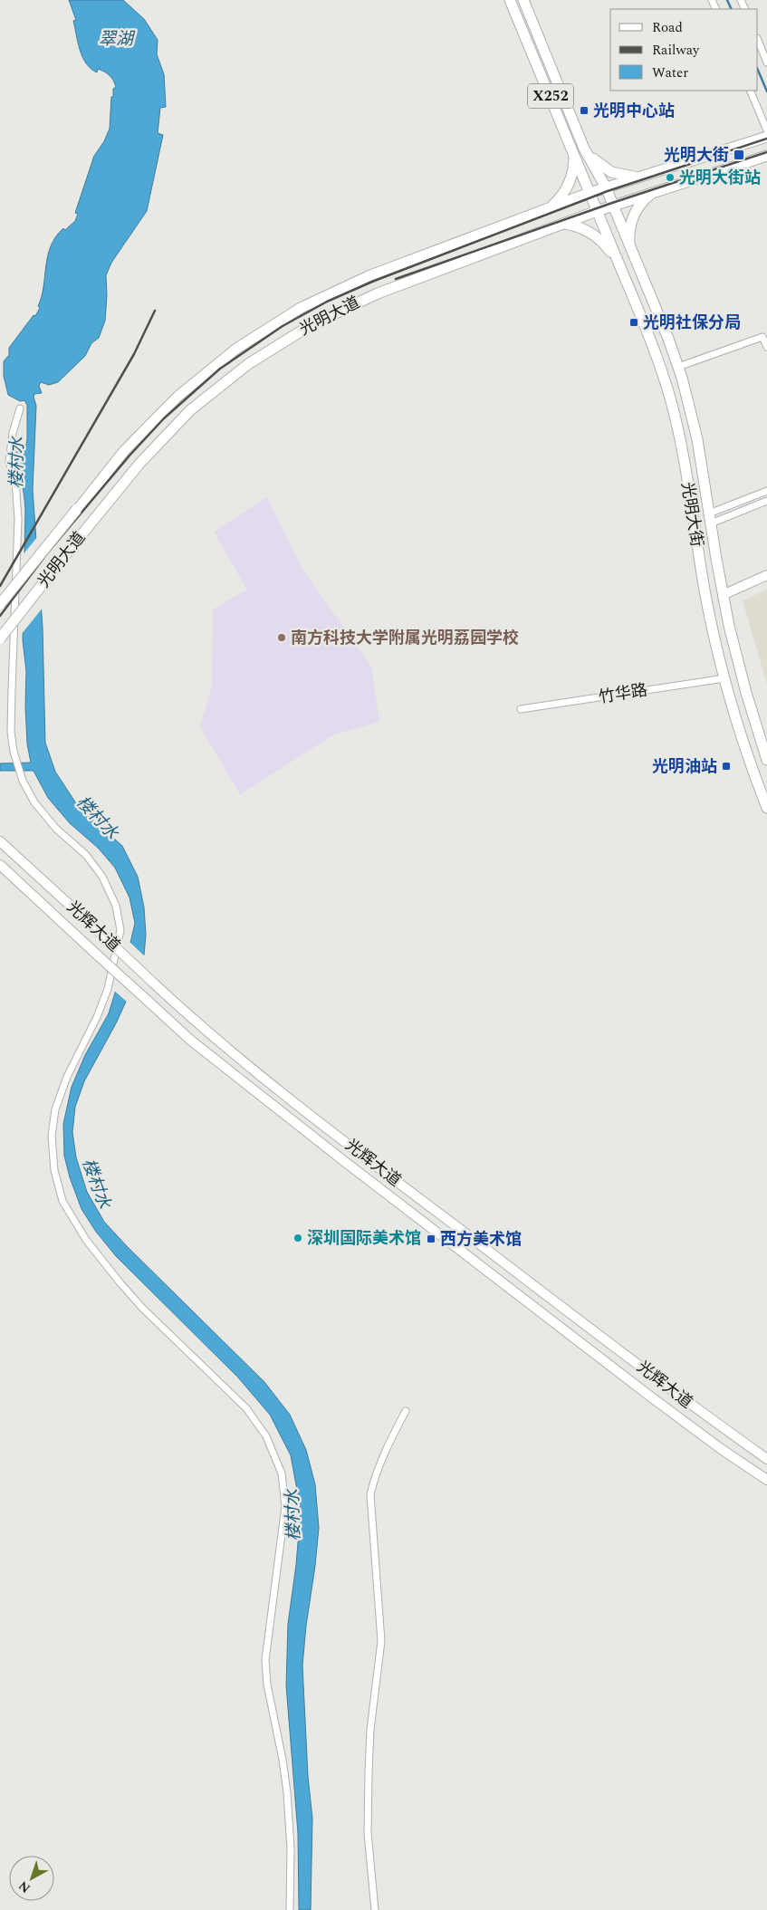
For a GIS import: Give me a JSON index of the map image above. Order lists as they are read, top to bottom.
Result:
{
  "streets": {
    "main road": [
      "X252",
      "光明大道",
      "光明大街",
      "光辉大道"
    ],
    "street": ["竹华路"]
  },
  "crossings": [
    ["光明大道", "光明大街"],
    ["光明大街", "竹华路"]
  ],
  "water": ["翠湖", "楼村水"],
  "places": {
    "transit": [
      "光明中心站",
      "光明大街",
      "光明社保分局",
      "光明油站",
      "西方美术馆"
    ],
    "other": ["光明大街站", "南方科技大学附属光明荔园学校", "深圳国际美术馆"]
  },
  "legend": ["Road", "Railway", "Water"],
  "north": "bottom left"
}
